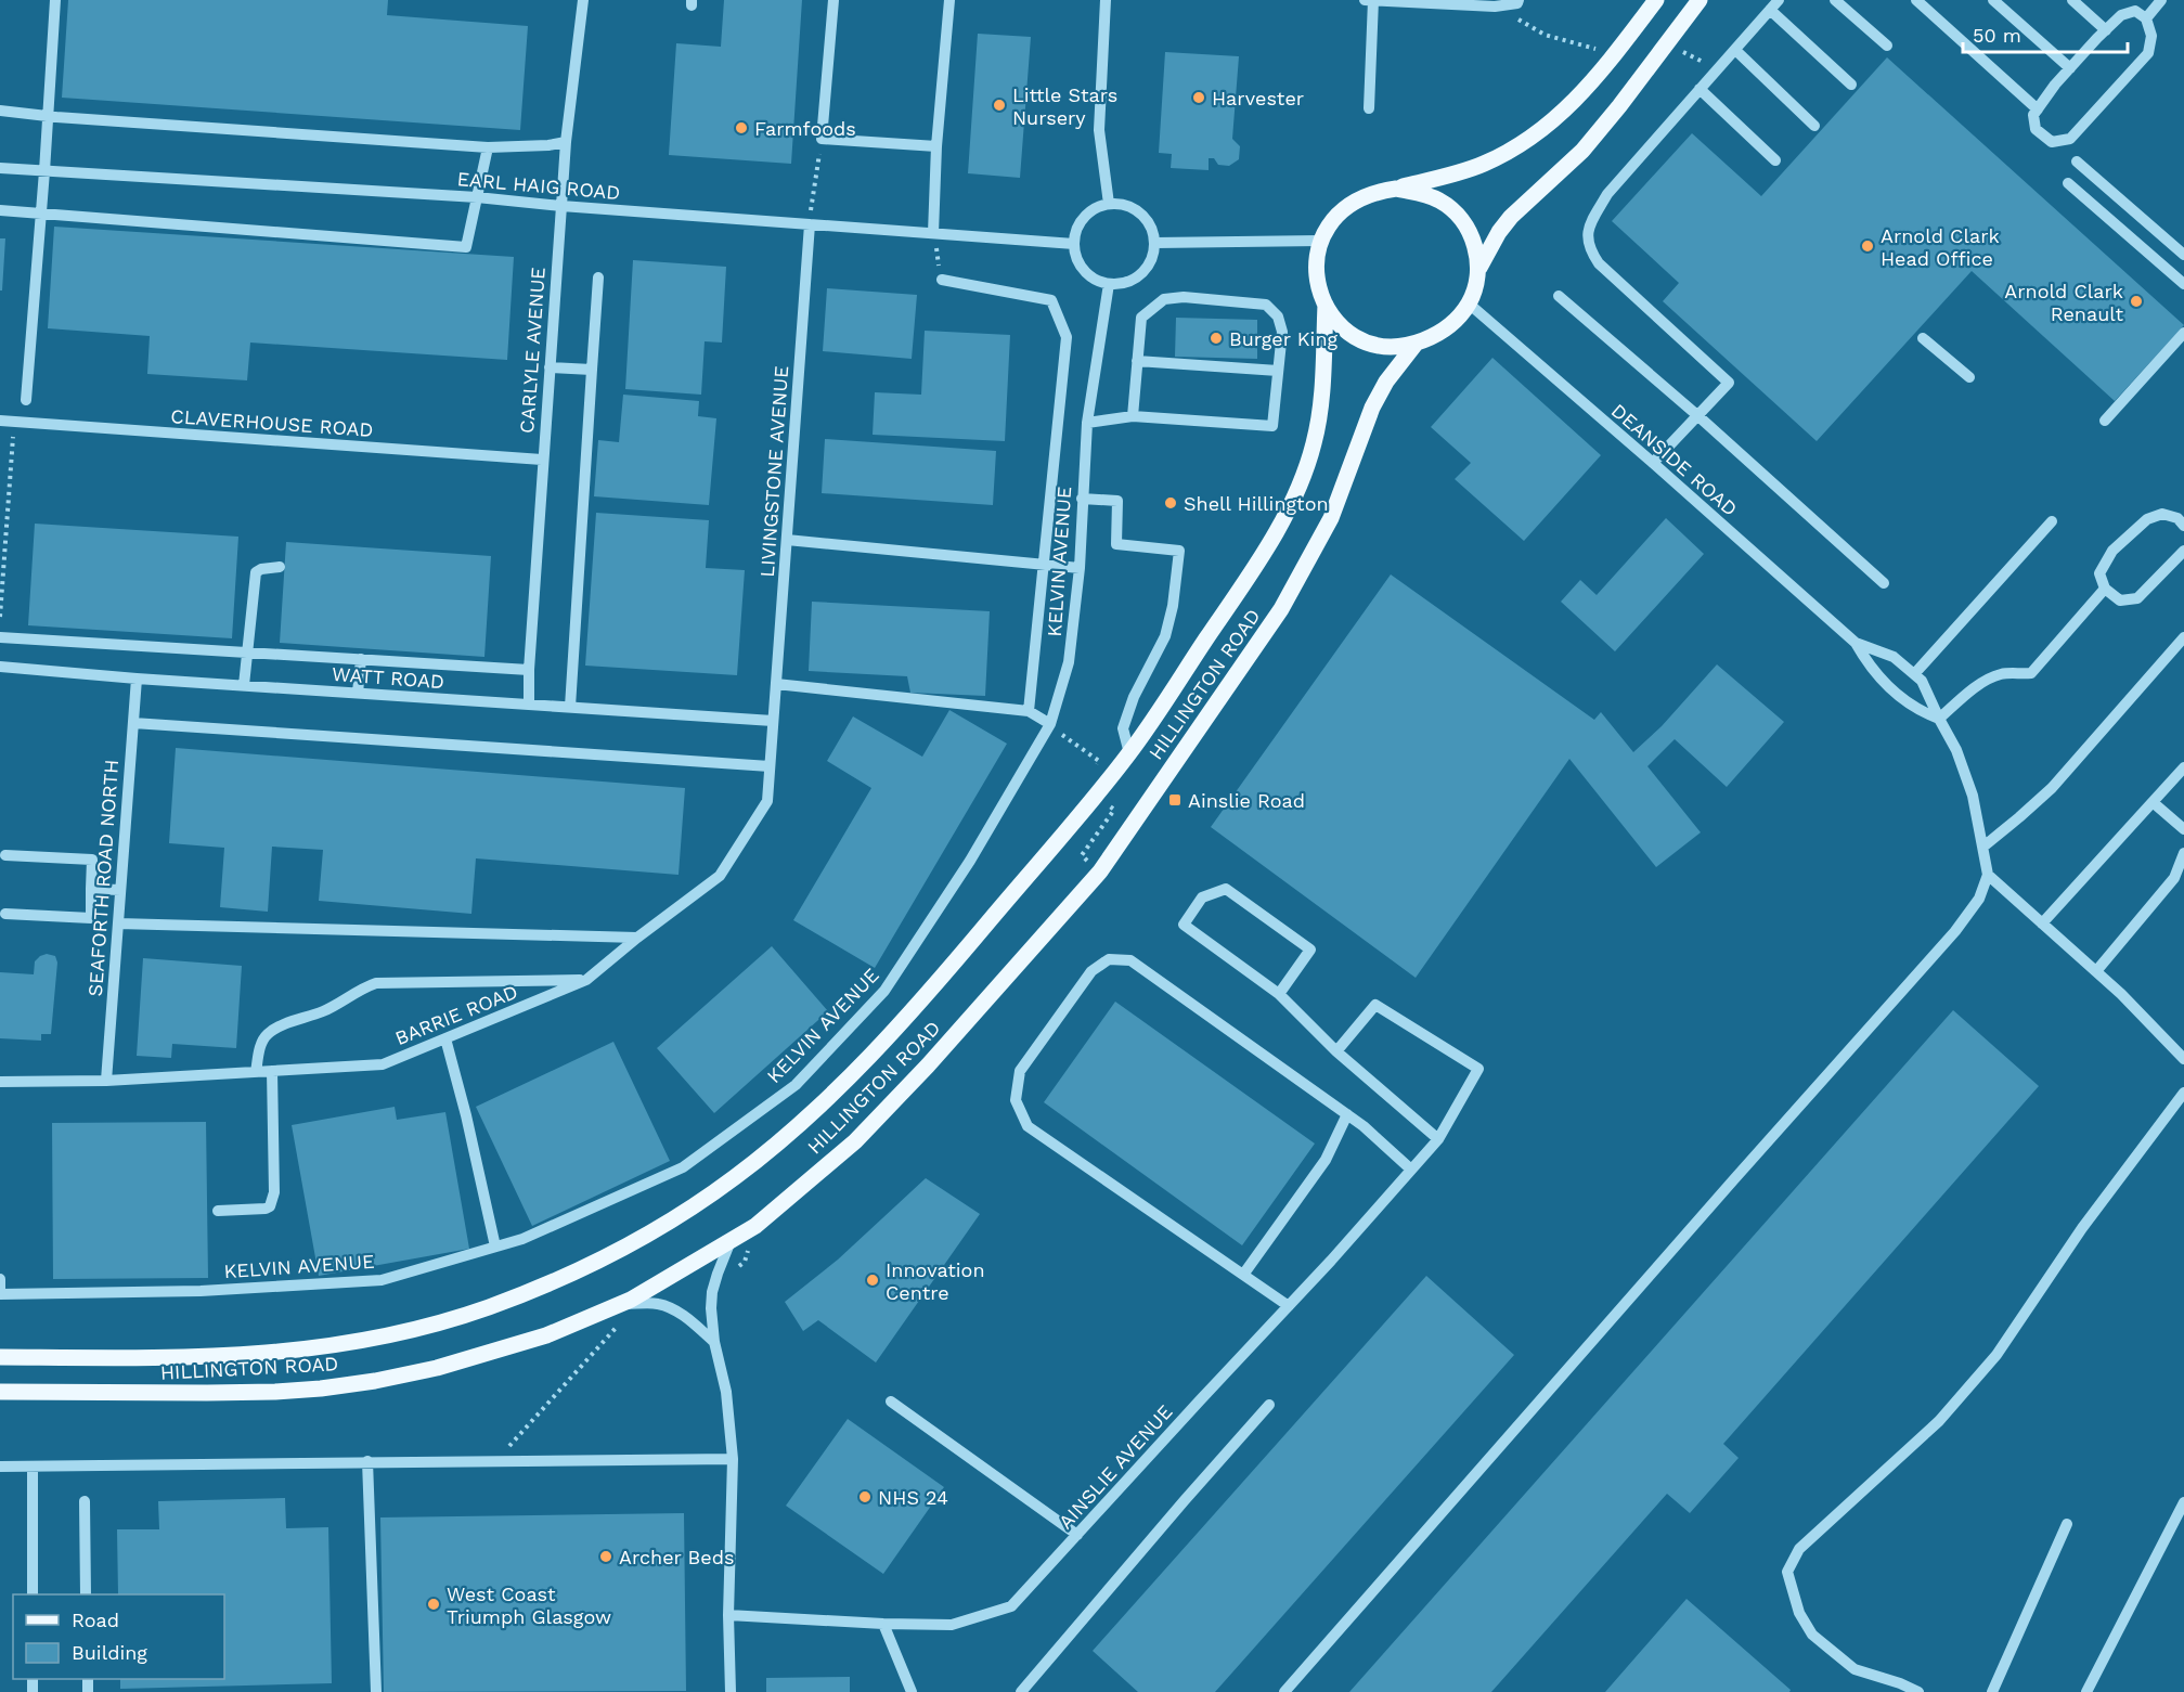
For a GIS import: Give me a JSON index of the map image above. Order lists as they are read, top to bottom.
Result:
{
  "streets": {
    "main road": ["HILLINGTON ROAD"],
    "street": [
      "EARL HAIG ROAD",
      "CARLYLE AVENUE",
      "CLAVERHOUSE ROAD",
      "DEANSIDE ROAD",
      "LIVINGSTONE AVENUE",
      "KELVIN AVENUE",
      "WATT ROAD",
      "SEAFORTH ROAD NORTH",
      "BARRIE ROAD",
      "AINSLIE AVENUE"
    ]
  },
  "crossings": [
    ["EARL HAIG ROAD", "CARLYLE AVENUE"],
    ["EARL HAIG ROAD", "LIVINGSTONE AVENUE"],
    ["EARL HAIG ROAD", "KELVIN AVENUE"],
    ["CARLYLE AVENUE", "CLAVERHOUSE ROAD"],
    ["CARLYLE AVENUE", "WATT ROAD"],
    ["DEANSIDE ROAD", "HILLINGTON ROAD"],
    ["LIVINGSTONE AVENUE", "WATT ROAD"],
    ["LIVINGSTONE AVENUE", "BARRIE ROAD"],
    ["WATT ROAD", "SEAFORTH ROAD NORTH"],
    ["WATT ROAD", "BARRIE ROAD"],
    ["SEAFORTH ROAD NORTH", "BARRIE ROAD"]
  ],
  "places": {
    "other": [
      "Harvester",
      "Little Stars Nursery",
      "Farmfoods",
      "Arnold Clark Head Office",
      "Arnold Clark Renault",
      "Burger King",
      "Shell Hillington",
      "Innovation Centre",
      "NHS 24",
      "Archer Beds",
      "West Coast Triumph Glasgow"
    ],
    "transit": ["Ainslie Road"]
  },
  "legend": ["Road", "Building"],
  "scale_bar": "50 m"
}
